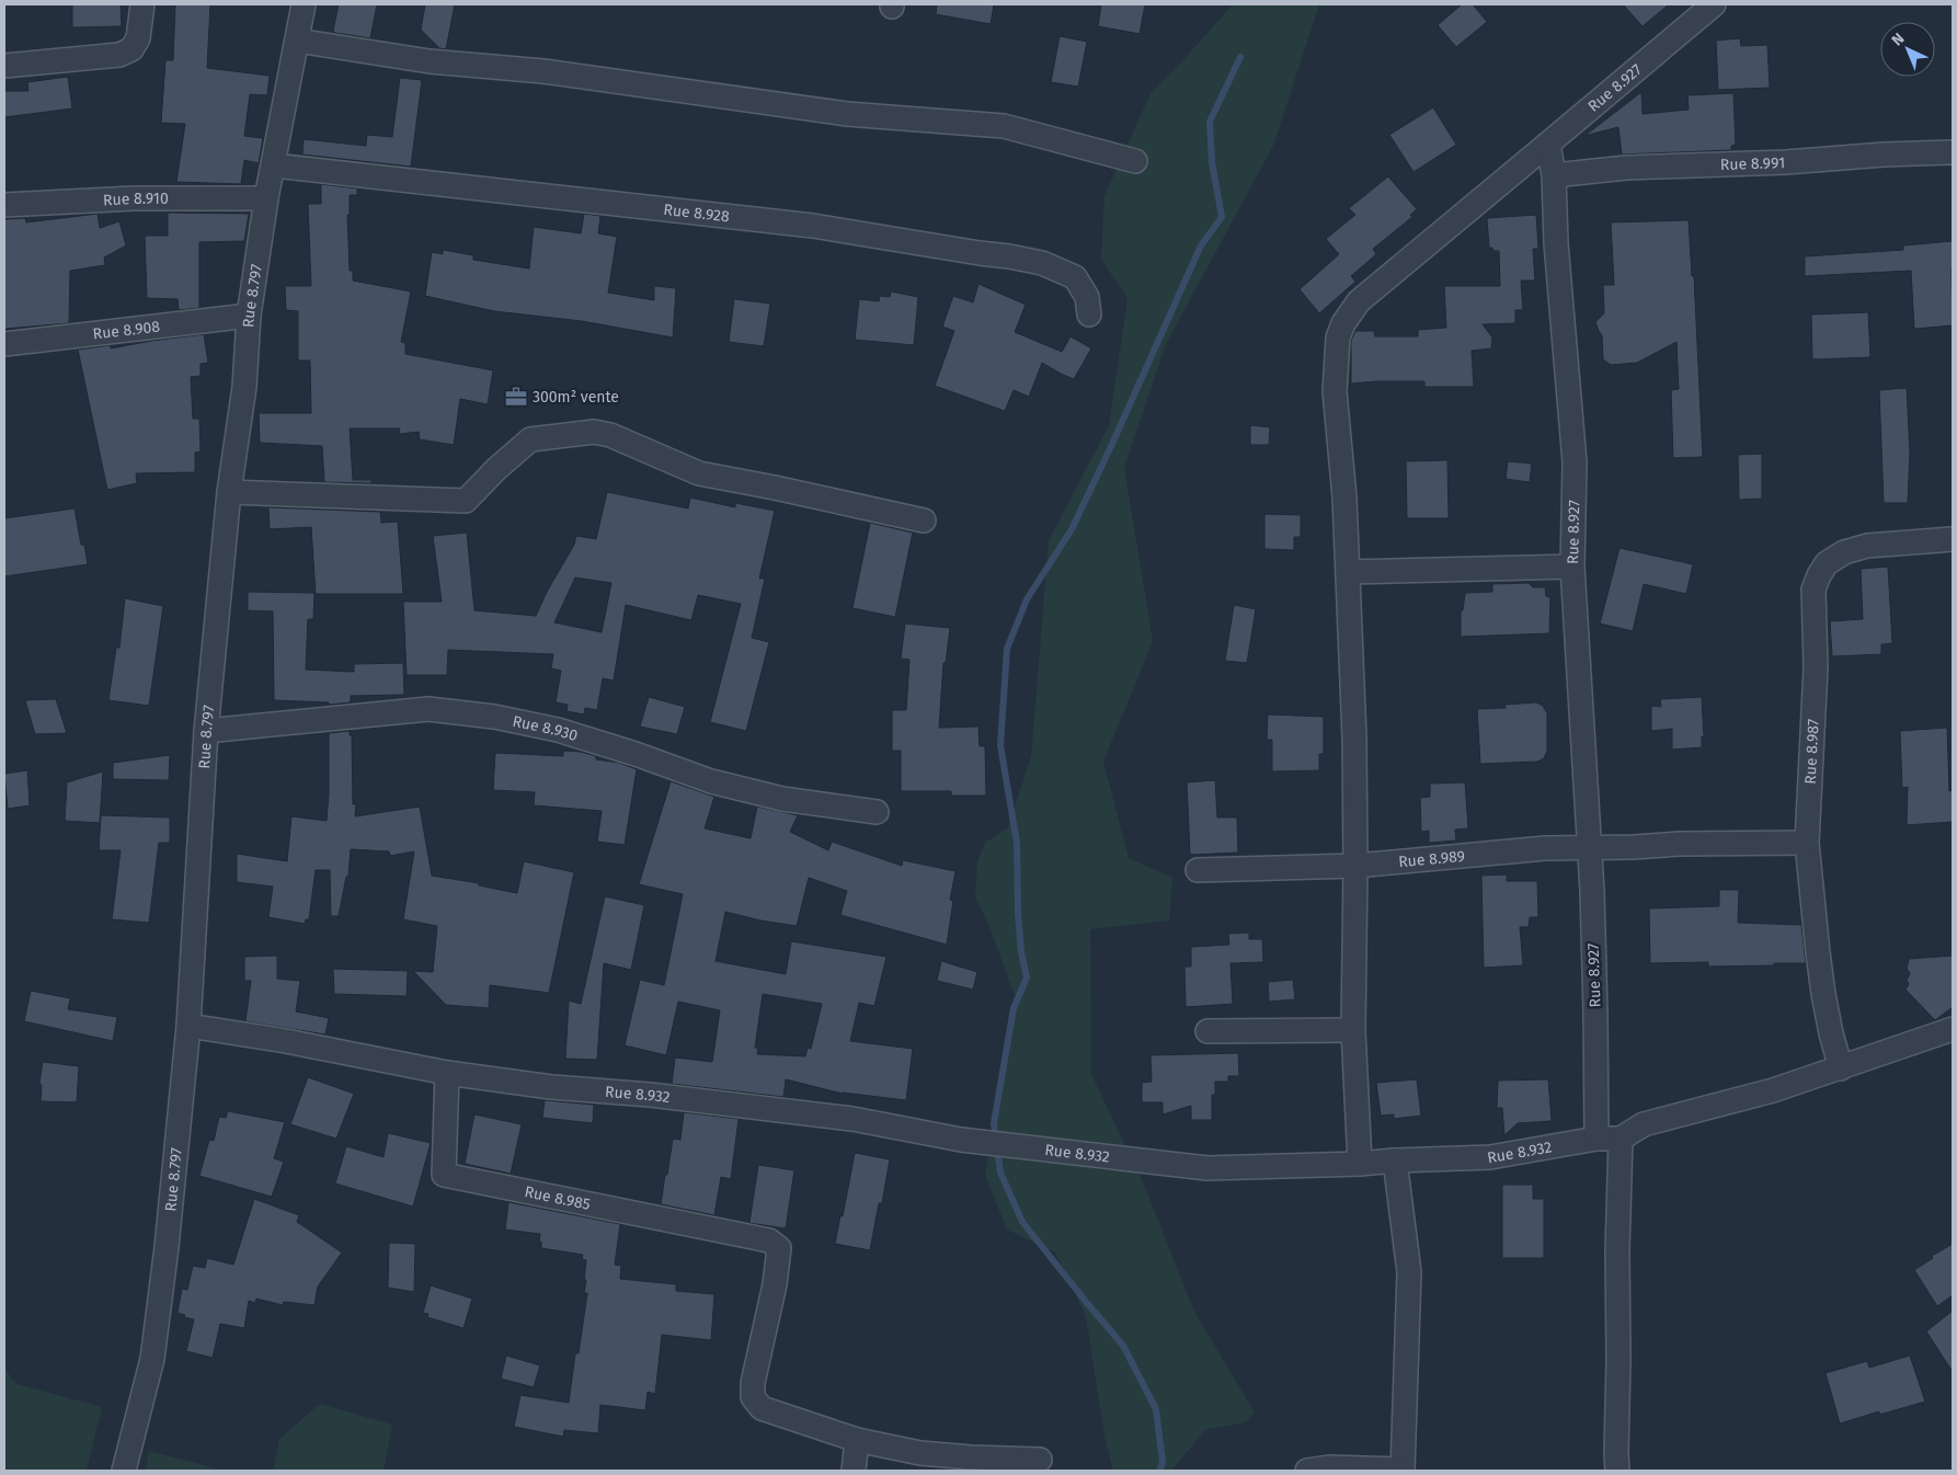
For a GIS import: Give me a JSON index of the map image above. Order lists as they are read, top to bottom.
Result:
{
  "streets": {
    "street": [
      "Rue 8.927",
      "Rue 8.991",
      "Rue 8.910",
      "Rue 8.928",
      "Rue 8.797",
      "Rue 8.908",
      "Rue 8.930",
      "Rue 8.987",
      "Rue 8.989",
      "Rue 8.932",
      "Rue 8.985"
    ]
  },
  "crossings": [
    ["Rue 8.927", "Rue 8.991"],
    ["Rue 8.927", "Rue 8.989"],
    ["Rue 8.927", "Rue 8.932"],
    ["Rue 8.910", "Rue 8.797"],
    ["Rue 8.928", "Rue 8.797"],
    ["Rue 8.797", "Rue 8.908"],
    ["Rue 8.797", "Rue 8.930"],
    ["Rue 8.797", "Rue 8.932"],
    ["Rue 8.987", "Rue 8.989"],
    ["Rue 8.932", "Rue 8.985"]
  ],
  "places": {
    "office": ["300m² vente"]
  },
  "north": "top left"
}
